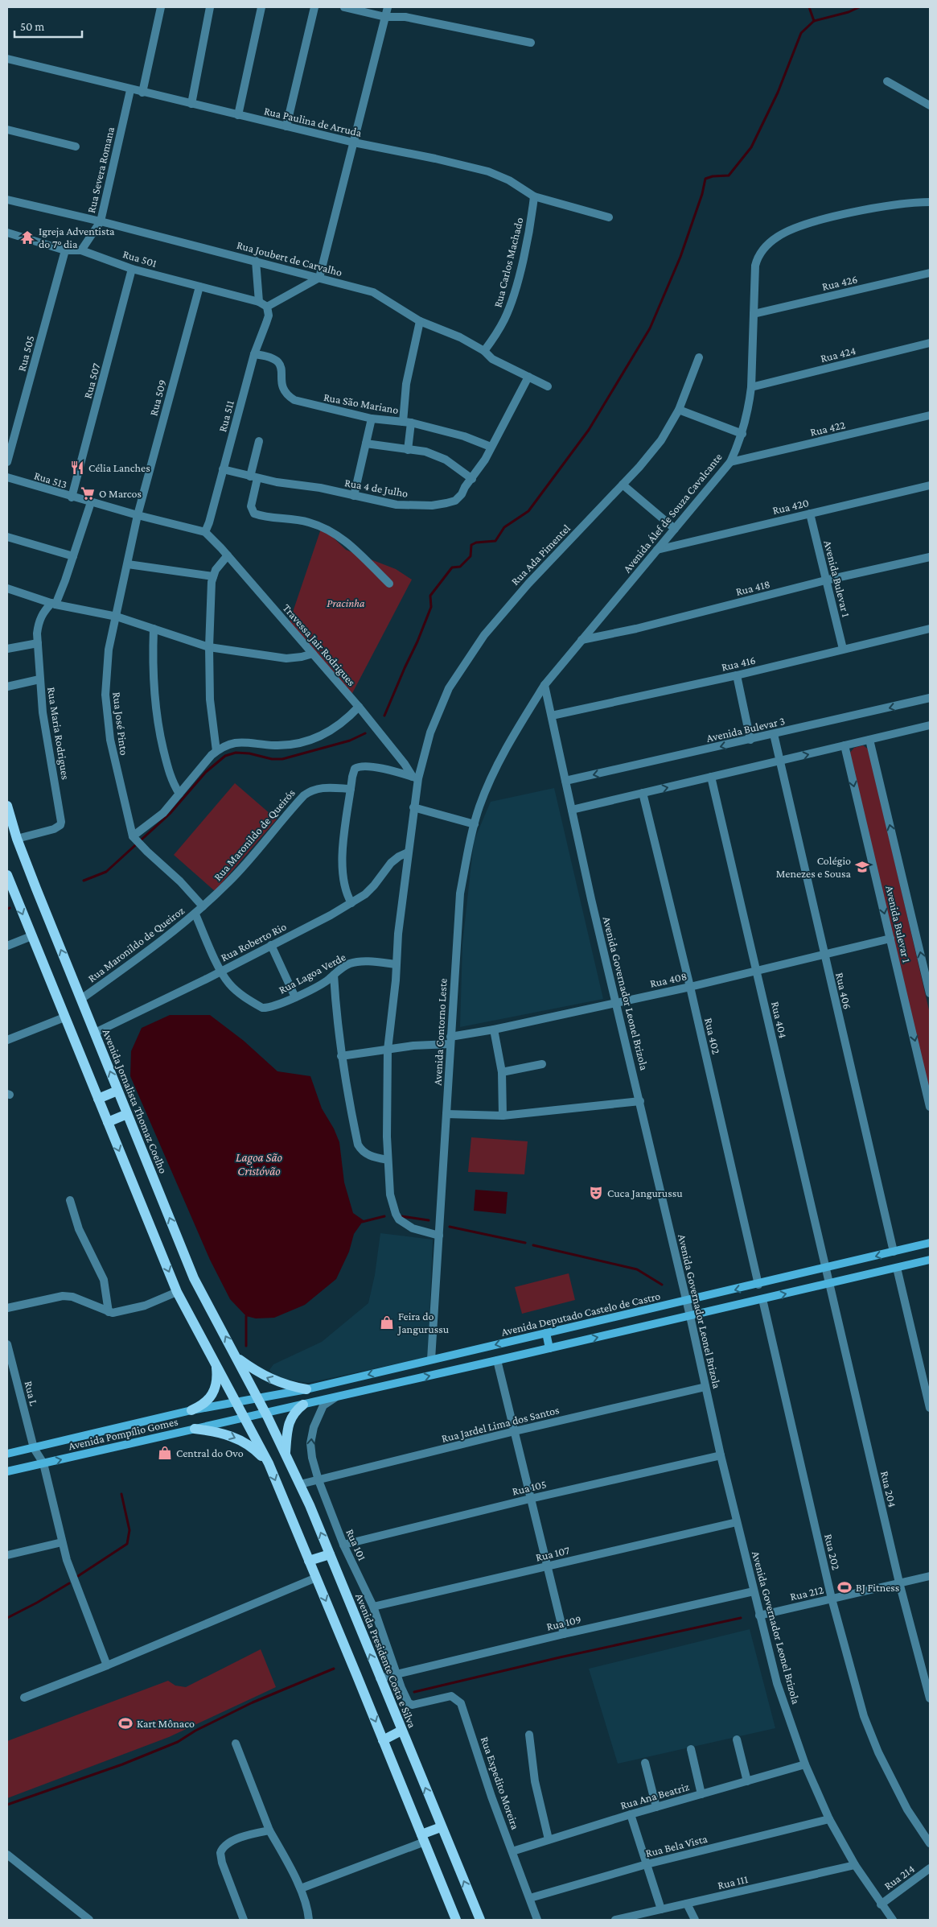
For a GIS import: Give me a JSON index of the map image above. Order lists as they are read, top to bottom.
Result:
{
  "streets": {
    "main road": [
      "Avenida Jornalista Thomaz Coelho",
      "Avenida Deputado Castelo de Castro",
      "Avenida Pompílio Gomes",
      "Avenida Presidente Costa e Silva"
    ],
    "street": [
      "Rua Paulina de Arruda",
      "Rua Severa Romana",
      "Rua 501",
      "Rua Joubert de Carvalho",
      "Rua Carlos Machado",
      "Rua 426",
      "Rua 505",
      "Rua 424",
      "Rua 507",
      "Rua 509",
      "Rua São Mariano",
      "Rua 511",
      "Rua 422",
      "Rua 513",
      "Rua 4 de Julho",
      "Rua 420",
      "Avenida Álef de Souza Cavalcante",
      "Rua Ada Pimentel",
      "Avenida Bulevar 1",
      "Rua 418",
      "Travessa Jair Rodrigues",
      "Rua 416",
      "Rua José Pinto",
      "Avenida Bulevar 3",
      "Rua Maria Rodrigues",
      "Rua Maronildo de Queirós",
      "Rua Roberto Rio",
      "Rua Maronildo de Queiroz",
      "Rua Lagoa Verde",
      "Rua 408",
      "Rua 406",
      "Avenida Governador Leonel Brizola",
      "Rua 404",
      "Avenida Contorno Leste",
      "Rua 402",
      "Rua L",
      "Rua Jardel Lima dos Santos",
      "Rua 105",
      "Rua 204",
      "Rua 101",
      "Rua 202",
      "Rua 107",
      "Rua 212",
      "Rua 109",
      "Rua Expedito Moreira",
      "Rua Ana Beatriz",
      "Rua Bela Vista",
      "Rua 214",
      "Rua 111"
    ]
  },
  "crossings": [
    ["Rua Paulina de Arruda", "Rua Severa Romana"],
    ["Rua Paulina de Arruda", "Rua Carlos Machado"],
    ["Rua Severa Romana", "Rua 501"],
    ["Rua Severa Romana", "Rua Joubert de Carvalho"],
    ["Rua 501", "Rua 505"],
    ["Rua 501", "Rua 507"],
    ["Rua 501", "Rua 509"],
    ["Rua 501", "Rua 511"],
    ["Rua Joubert de Carvalho", "Rua Carlos Machado"],
    ["Rua Joubert de Carvalho", "Rua 4 de Julho"],
    ["Rua 426", "Avenida Álef de Souza Cavalcante"],
    ["Rua 424", "Avenida Álef de Souza Cavalcante"],
    ["Rua 507", "Rua 513"],
    ["Rua 509", "Rua 513"],
    ["Rua 509", "Rua José Pinto"],
    ["Rua São Mariano", "Rua 511"],
    ["Rua São Mariano", "Rua 4 de Julho"],
    ["Rua 511", "Rua 513"],
    ["Rua 511", "Rua 4 de Julho"],
    ["Rua 511", "Travessa Jair Rodrigues"],
    ["Rua 422", "Avenida Álef de Souza Cavalcante"],
    ["Rua 513", "Travessa Jair Rodrigues"],
    ["Rua 513", "Rua José Pinto"],
    ["Rua 513", "Rua Maria Rodrigues"],
    ["Rua 420", "Avenida Álef de Souza Cavalcante"],
    ["Rua 420", "Avenida Bulevar 1"],
    ["Avenida Álef de Souza Cavalcante", "Rua 418"],
    ["Avenida Álef de Souza Cavalcante", "Avenida Governador Leonel Brizola"],
    ["Avenida Álef de Souza Cavalcante", "Avenida Contorno Leste"],
    ["Rua Ada Pimentel", "Travessa Jair Rodrigues"],
    ["Rua Ada Pimentel", "Rua Roberto Rio"],
    ["Rua Ada Pimentel", "Rua Lagoa Verde"],
    ["Rua Ada Pimentel", "Rua 408"],
    ["Rua Ada Pimentel", "Avenida Contorno Leste"],
    ["Avenida Bulevar 1", "Rua 418"],
    ["Avenida Bulevar 1", "Rua 416"],
    ["Avenida Bulevar 1", "Rua 408"],
    ["Rua 416", "Avenida Governador Leonel Brizola"],
    ["Avenida Bulevar 3", "Rua 406"],
    ["Avenida Bulevar 3", "Avenida Governador Leonel Brizola"],
    ["Rua Maria Rodrigues", "Avenida Jornalista Thomaz Coelho"],
    ["Rua Maronildo de Queirós", "Rua Maronildo de Queiroz"],
    ["Rua Roberto Rio", "Rua Lagoa Verde"],
    ["Rua Roberto Rio", "Avenida Jornalista Thomaz Coelho"],
    ["Rua Maronildo de Queiroz", "Rua Lagoa Verde"],
    ["Rua Maronildo de Queiroz", "Avenida Jornalista Thomaz Coelho"],
    ["Rua 408", "Rua 406"],
    ["Rua 408", "Avenida Governador Leonel Brizola"],
    ["Rua 408", "Rua 404"],
    ["Rua 408", "Avenida Contorno Leste"],
    ["Rua 408", "Rua 402"],
    ["Rua 406", "Avenida Deputado Castelo de Castro"],
    ["Avenida Governador Leonel Brizola", "Avenida Deputado Castelo de Castro"],
    ["Avenida Governador Leonel Brizola", "Rua Jardel Lima dos Santos"],
    ["Avenida Governador Leonel Brizola", "Rua 105"],
    ["Avenida Governador Leonel Brizola", "Rua 107"],
    ["Avenida Governador Leonel Brizola", "Rua 212"],
    ["Avenida Governador Leonel Brizola", "Rua 109"],
    ["Avenida Governador Leonel Brizola", "Rua Ana Beatriz"],
    ["Avenida Governador Leonel Brizola", "Rua Bela Vista"],
    ["Avenida Governador Leonel Brizola", "Rua 214"],
    ["Avenida Governador Leonel Brizola", "Rua 111"],
    ["Rua 404", "Avenida Deputado Castelo de Castro"],
    ["Rua 404", "Rua 204"],
    ["Avenida Contorno Leste", "Avenida Deputado Castelo de Castro"],
    ["Rua 402", "Avenida Deputado Castelo de Castro"],
    ["Avenida Jornalista Thomaz Coelho", "Avenida Deputado Castelo de Castro"],
    ["Avenida Jornalista Thomaz Coelho", "Avenida Presidente Costa e Silva"],
    ["Avenida Deputado Castelo de Castro", "Avenida Pompílio Gomes"],
    ["Rua L", "Avenida Pompílio Gomes"],
    ["Rua Jardel Lima dos Santos", "Rua 101"],
    ["Rua Jardel Lima dos Santos", "Avenida Presidente Costa e Silva"],
    ["Rua 105", "Rua 101"],
    ["Rua 204", "Rua 212"],
    ["Rua 101", "Rua 107"],
    ["Rua 101", "Rua 109"],
    ["Rua 101", "Rua Expedito Moreira"],
    ["Rua 202", "Rua 212"],
    ["Rua 109", "Avenida Presidente Costa e Silva"],
    ["Rua Expedito Moreira", "Rua Ana Beatriz"],
    ["Rua Expedito Moreira", "Rua Bela Vista"]
  ],
  "water": ["Lagoa São Cristóvão"],
  "parks": ["Pracinha"],
  "places": {
    "temple": ["Igreja Adventista do 7° dia"],
    "restaurant": ["Célia Lanches"],
    "supermarket": ["O Marcos"],
    "school or university": ["Colégio Menezes e Sousa"],
    "theatre": ["Cuca Jangurussu"],
    "shop": ["Feira do Jangurussu", "Central do Ovo"],
    "sports": ["BJ Fitness", "Kart Mônaco"]
  },
  "scale_bar": "50 m"
}
